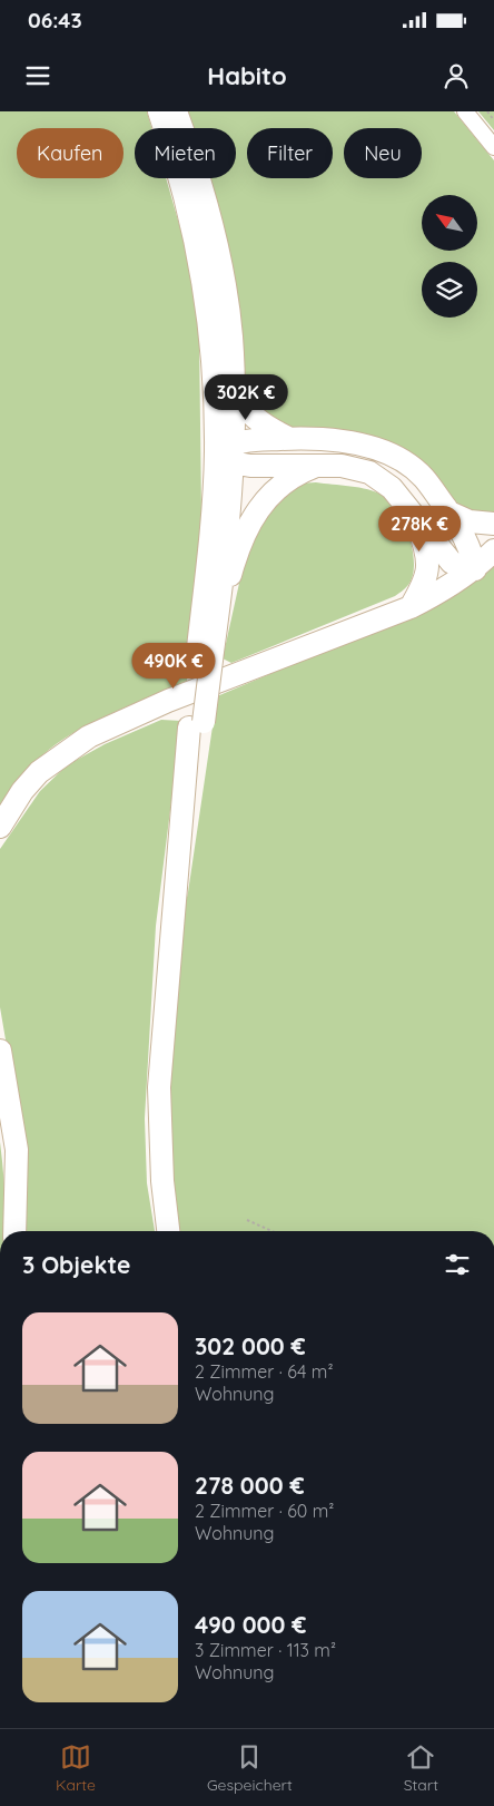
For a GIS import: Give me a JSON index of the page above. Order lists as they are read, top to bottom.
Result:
{
  "north": "top left",
  "page": {
    "status": "06:43",
    "header": "Habito",
    "chip": [
      "Kaufen",
      "Mieten",
      "Filter",
      "Neu"
    ],
    "price": ["302K €", "278K €", "490K €"],
    "heading": "3 Objekte",
    "list": [
      {
        "name": "302 000 €",
        "note": "2 Zimmer · 64 m² · Wohnung"
      },
      {
        "name": "278 000 €",
        "note": "2 Zimmer · 60 m² · Wohnung"
      },
      {
        "name": "490 000 €",
        "note": "3 Zimmer · 113 m² · Wohnung"
      }
    ],
    "tabs": ["Karte", "Gespeichert", "Start"]
  }
}
